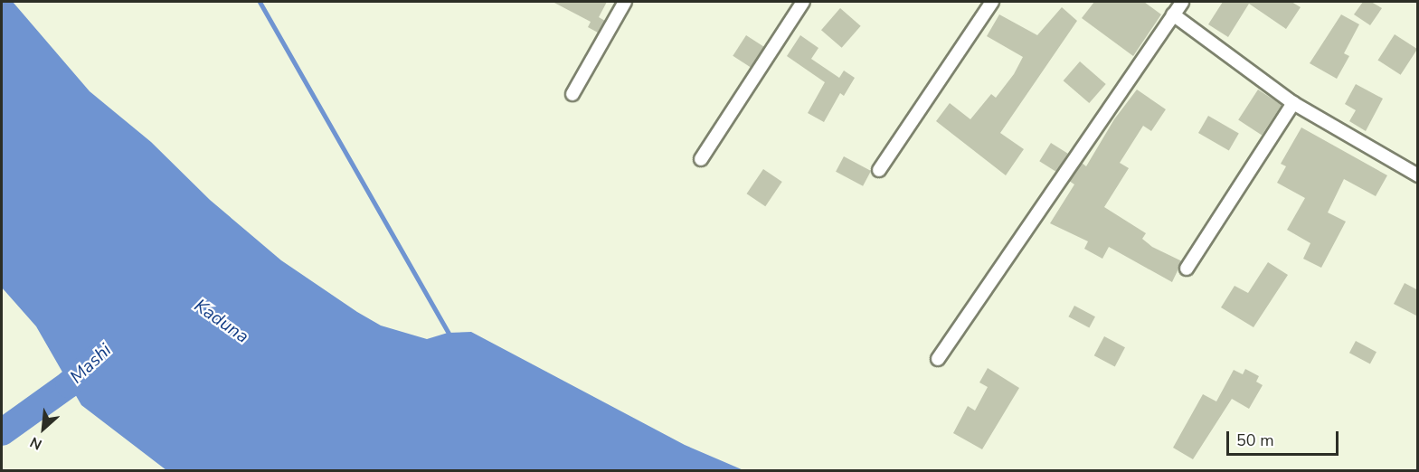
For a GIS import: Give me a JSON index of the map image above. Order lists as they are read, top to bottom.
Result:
{
  "water": ["Kaduna", "Mashi"],
  "scale_bar": "50 m",
  "north": "bottom left"
}
